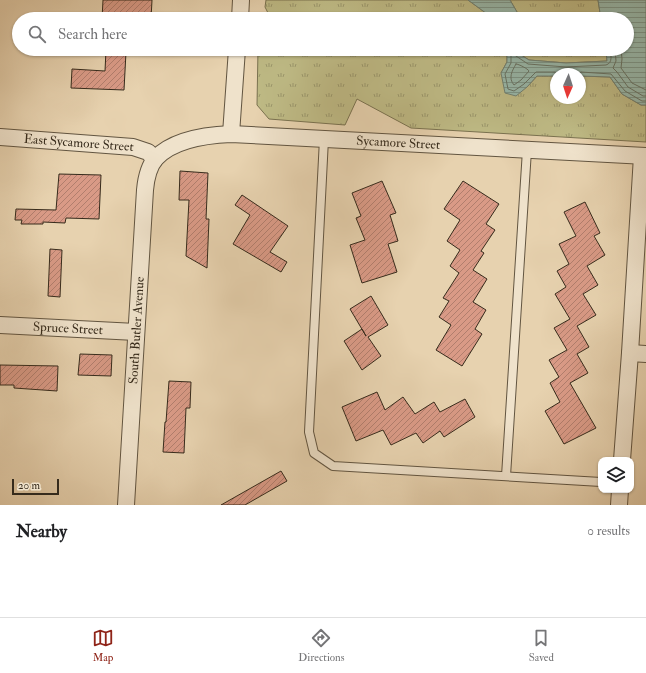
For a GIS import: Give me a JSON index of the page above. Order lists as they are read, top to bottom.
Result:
{
  "streets": {
    "street": [
      "Sycamore Street",
      "East Sycamore Street",
      "Spruce Street",
      "South Butler Avenue"
    ]
  },
  "crossings": [
    ["Sycamore Street", "East Sycamore Street"],
    ["Sycamore Street", "South Butler Avenue"],
    ["East Sycamore Street", "South Butler Avenue"],
    ["Spruce Street", "South Butler Avenue"]
  ],
  "scale_bar": "20 m",
  "north": "bottom",
  "page": {
    "search": "Search here",
    "scale": "20 m",
    "heading": ["Nearby", "0 results"],
    "nav": ["Map", "Directions", "Saved"]
  }
}
